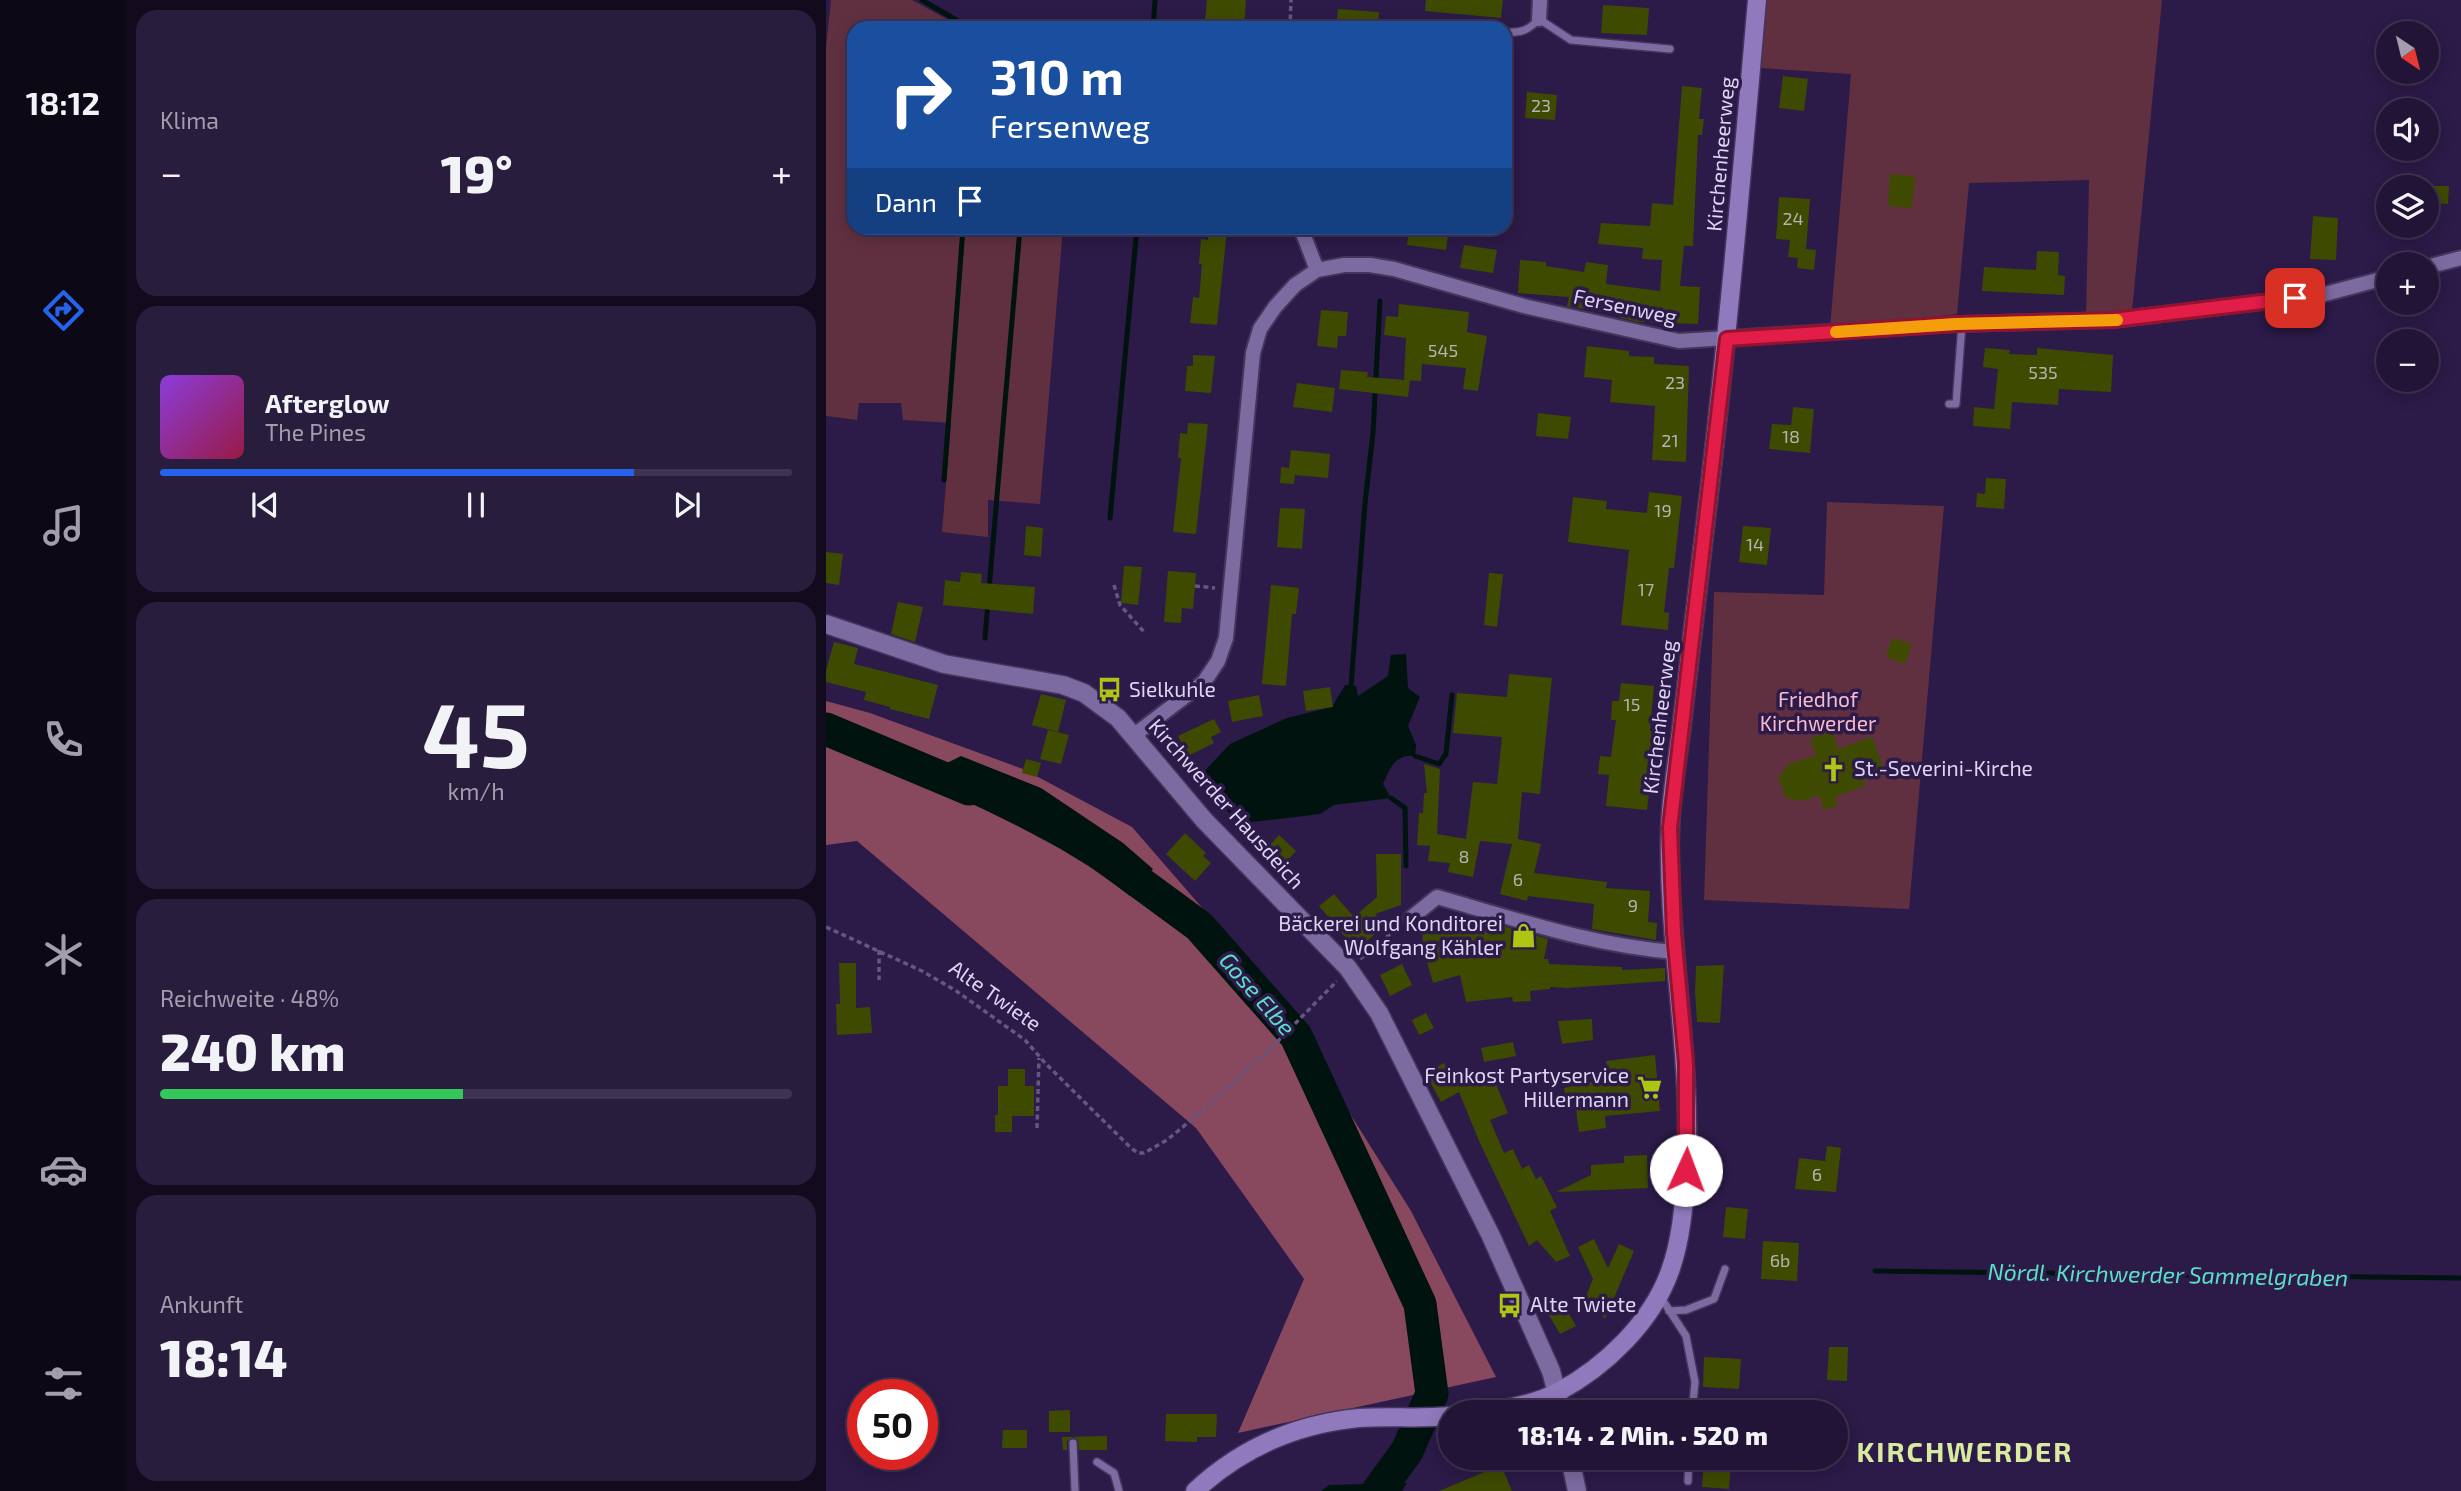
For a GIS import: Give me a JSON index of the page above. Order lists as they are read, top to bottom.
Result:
{
  "streets": {
    "main road": ["Kirchenheerweg"],
    "street": ["Fersenweg", "Kirchwerder Hausdeich"],
    "path": ["Alte Twiete"]
  },
  "crossings": [
    ["Kirchenheerweg", "Fersenweg"],
    ["Kirchenheerweg", "Kirchwerder Hausdeich"],
    ["Fersenweg", "Kirchwerder Hausdeich"],
    ["Kirchwerder Hausdeich", "Alte Twiete"]
  ],
  "districts": ["KIRCHWERDER"],
  "water": ["Gose Elbe", "Nördl. Kirchwerder Sammelgraben"],
  "parks": ["Friedhof Kirchwerder"],
  "places": {
    "bus stop": ["Sielkuhle", "Alte Twiete"],
    "church": ["St.-Severini-Kirche"],
    "shop": ["Bäckerei und Konditorei Wolfgang Kähler"],
    "supermarket": ["Feinkost Partyservice Hillermann"]
  },
  "house_numbers": [
    "23",
    "24",
    "545",
    "535",
    "23",
    "18",
    "21",
    "19",
    "14",
    "17",
    "15",
    "8",
    "6",
    "9",
    "6",
    "6b"
  ],
  "north": "bottom right",
  "page": {
    "tabs": "18:12",
    "tile": [
      "Klima",
      ["45", "km/h"],
      ["Reichweite · 48%", "240 km"],
      ["Ankunft", "18:14"]
    ],
    "map_buttons": ["+", "−"],
    "turn": ["310 m", "Fersenweg"],
    "heat": ["−", "19°", "+"],
    "then": "Dann",
    "song": ["Afterglow", "The Pines"],
    "limit": "50",
    "trip": "18:14 · 2 Min. · 520 m"
  }
}
